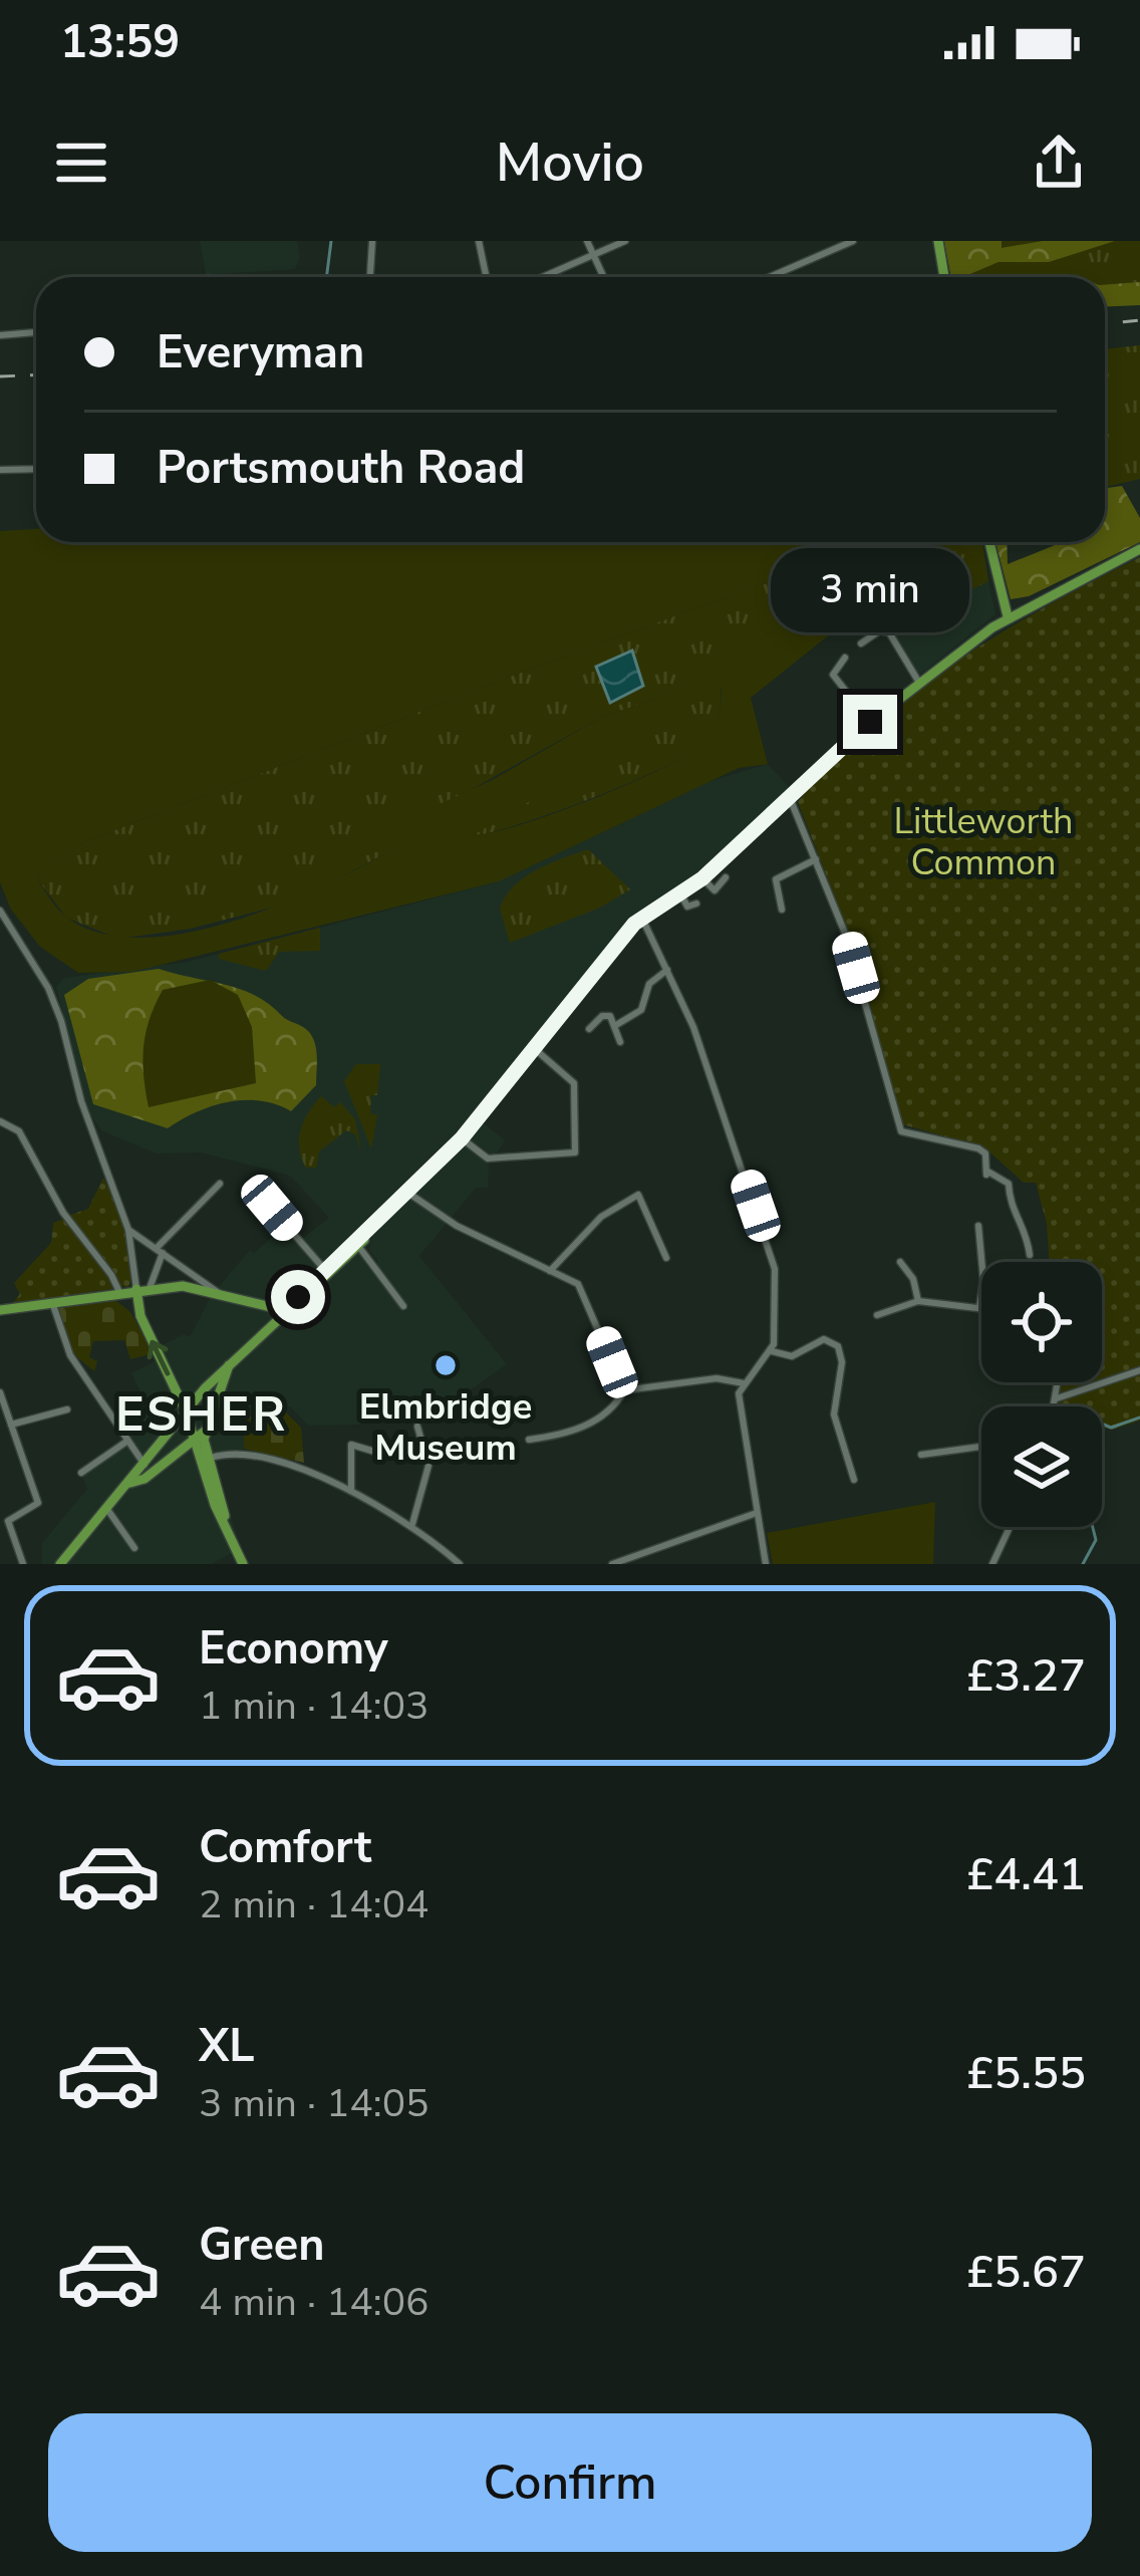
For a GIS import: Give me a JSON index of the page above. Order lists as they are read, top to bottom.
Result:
{
  "districts": ["ESHER"],
  "parks": ["Littleworth Common"],
  "places": ["Elmbridge Museum"],
  "page": {
    "status": "13:59",
    "header": "Movio",
    "banner": ["Everyman", "Portsmouth Road"],
    "bubble": "3 min",
    "list": [
      {
        "name": "Economy",
        "note": "1 min · 14:03",
        "value": "£3.27"
      },
      {
        "name": "Comfort",
        "note": "2 min · 14:04",
        "value": "£4.41"
      },
      {
        "name": "XL",
        "note": "3 min · 14:05",
        "value": "£5.55"
      },
      {
        "name": "Green",
        "note": "4 min · 14:06",
        "value": "£5.67"
      }
    ],
    "buttons": "Confirm"
  }
}
